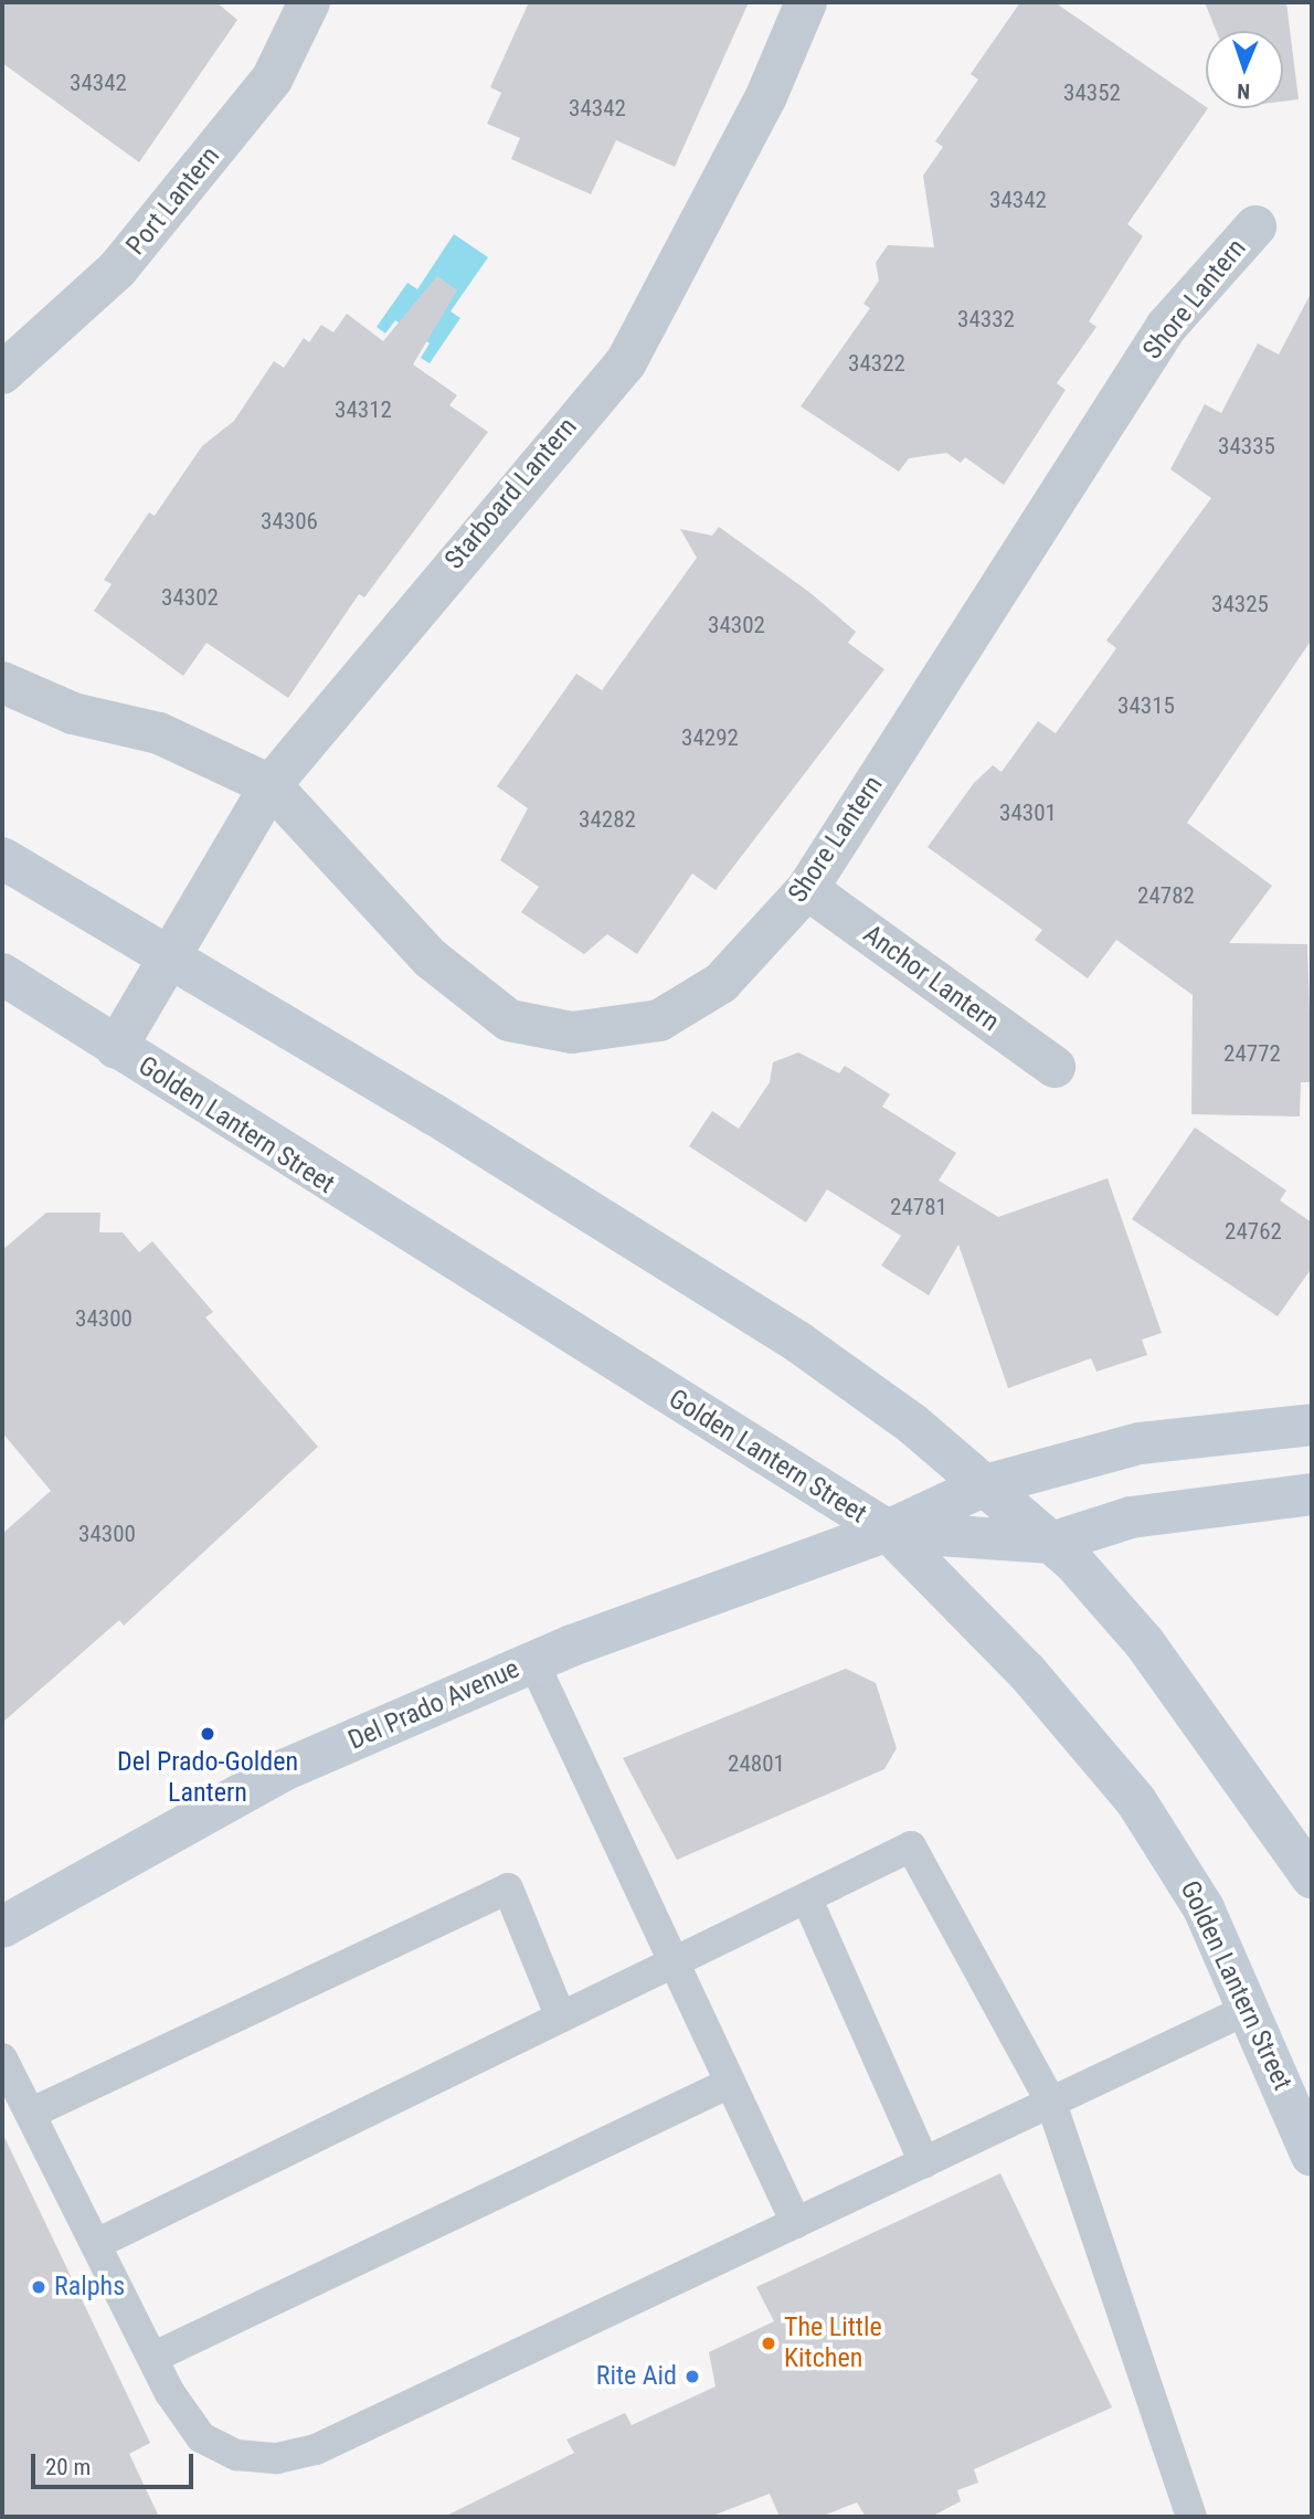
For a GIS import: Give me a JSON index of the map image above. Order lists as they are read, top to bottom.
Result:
{
  "streets": {
    "main road": ["Golden Lantern Street", "Del Prado Avenue"],
    "street": [
      "Port Lantern",
      "Shore Lantern",
      "Starboard Lantern",
      "Anchor Lantern"
    ]
  },
  "crossings": [
    ["Shore Lantern", "Starboard Lantern"],
    ["Shore Lantern", "Anchor Lantern"],
    ["Starboard Lantern", "Golden Lantern Street"],
    ["Golden Lantern Street", "Del Prado Avenue"]
  ],
  "places": [
    "Del Prado-Golden Lantern",
    "Ralphs",
    "The Little Kitchen",
    "Rite Aid"
  ],
  "house_numbers": [
    "34342",
    "34352",
    "34342",
    "34342",
    "34332",
    "34322",
    "34312",
    "34335",
    "34306",
    "34302",
    "34325",
    "34302",
    "34315",
    "34292",
    "34301",
    "34282",
    "24782",
    "24772",
    "24781",
    "24762",
    "34300",
    "34300",
    "24801"
  ],
  "scale_bar": "20 m",
  "north": "bottom"
}
